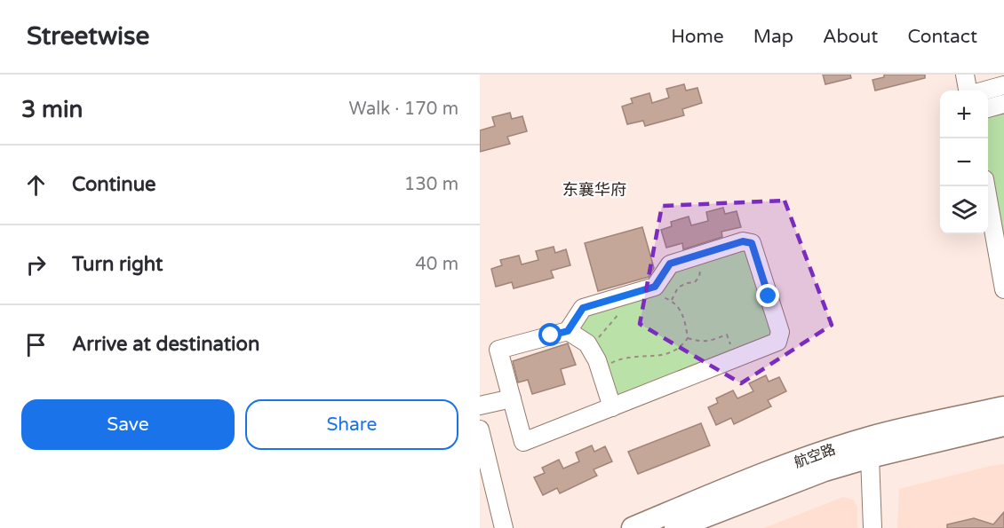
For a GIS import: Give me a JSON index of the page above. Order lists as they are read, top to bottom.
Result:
{
  "streets": {
    "main road": ["航空路"]
  },
  "districts": ["东襄华府"],
  "page": {
    "header": "Streetwise",
    "nav": [
      "Home",
      "Map",
      "About",
      "Contact"
    ],
    "heading": ["3 min", "Walk · 170 m"],
    "map_buttons": ["+", "−"],
    "list": [
      ["Continue", "130 m"],
      ["Turn right", "40 m"],
      "Arrive at destination"
    ],
    "buttons": ["Save", "Share"]
  }
}
